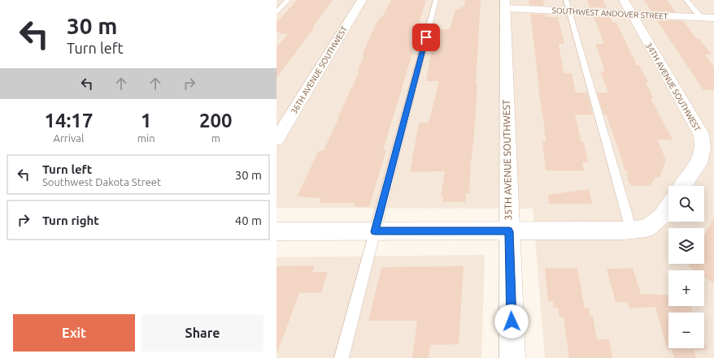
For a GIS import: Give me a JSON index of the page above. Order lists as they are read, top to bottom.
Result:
{
  "streets": {
    "street": [
      "SOUTHWEST ANDOVER STREET",
      "36TH AVENUE SOUTHWEST",
      "34TH AVENUE SOUTHWEST",
      "35TH AVENUE SOUTHWEST"
    ]
  },
  "crossings": [
    ["SOUTHWEST ANDOVER STREET", "34TH AVENUE SOUTHWEST"],
    ["SOUTHWEST ANDOVER STREET", "35TH AVENUE SOUTHWEST"]
  ],
  "page": {
    "turn": ["30 m", "Turn left"],
    "eta": [
      "14:17",
      "Arrival",
      "1",
      "min",
      "200",
      "m"
    ],
    "list": [
      {
        "name": "Turn left",
        "note": "Southwest Dakota Street",
        "value": "30 m"
      },
      {
        "name": "Turn right",
        "value": "40 m"
      }
    ],
    "map_buttons": ["+", "−"],
    "buttons": ["Exit", "Share"]
  }
}
